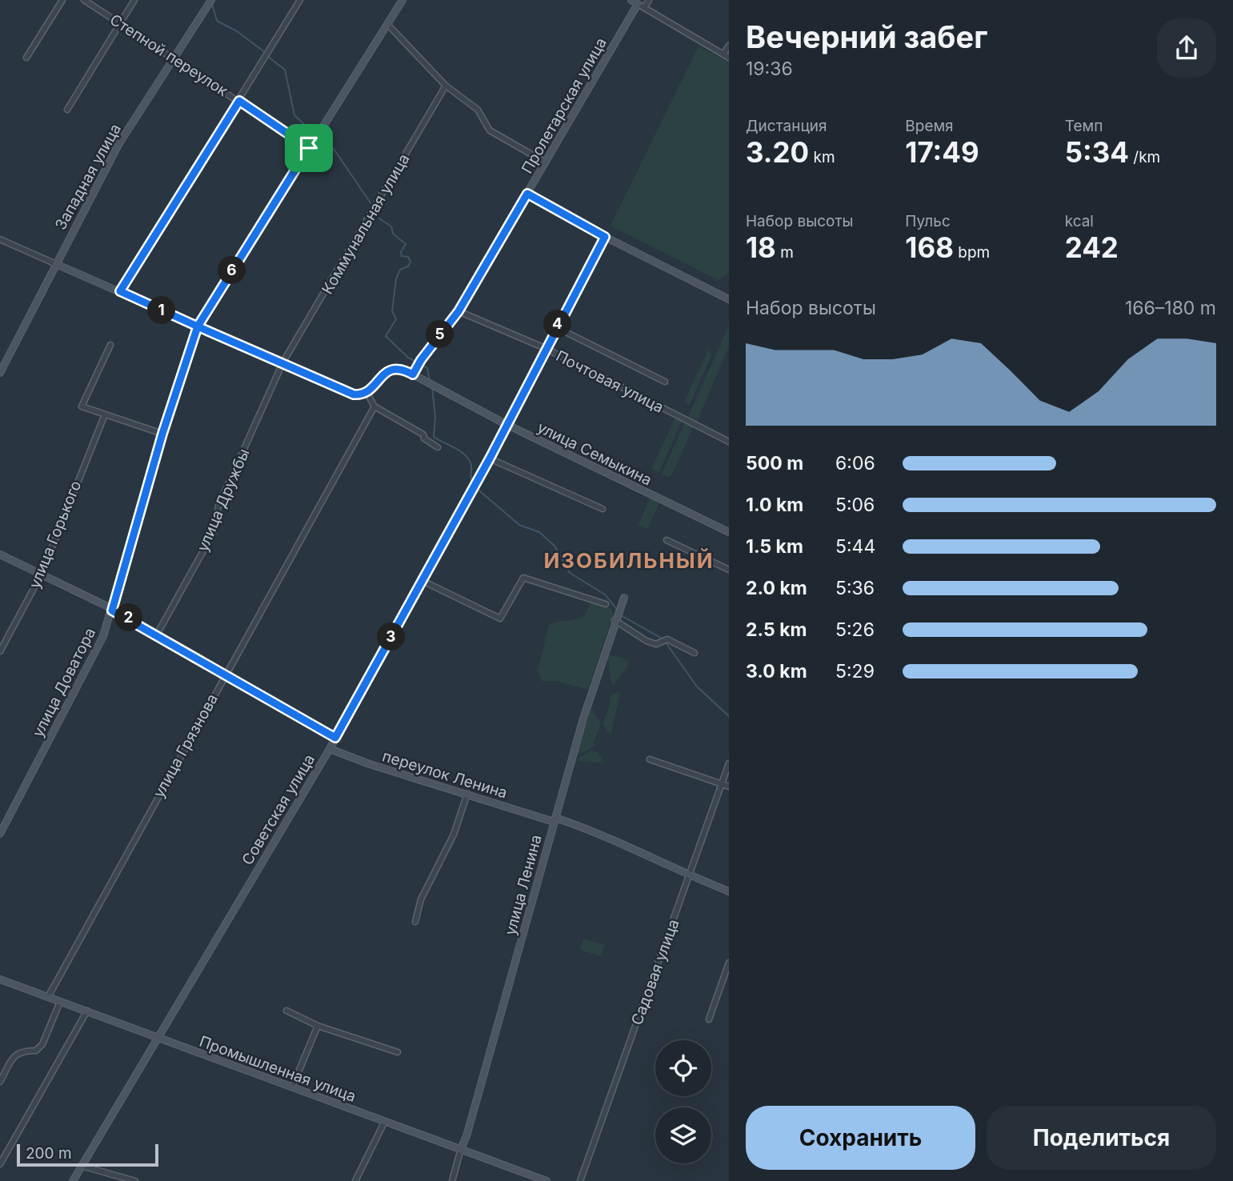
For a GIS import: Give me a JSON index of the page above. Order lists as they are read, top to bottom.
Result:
{
  "streets": {
    "street": [
      "Степной переулок",
      "Пролетарская улица",
      "Западная улица",
      "Коммунальная улица",
      "Почтовая улица",
      "улица Семыкина",
      "улица Дружбы",
      "улица Горького",
      "улица Доватора",
      "улица Грязнова",
      "переулок Ленина",
      "Советская улица",
      "улица Ленина",
      "Садовая улица",
      "Промышленная улица"
    ]
  },
  "crossings": [
    ["Степной переулок", "Западная улица"],
    ["Степной переулок", "улица Доватора"],
    ["Пролетарская улица", "Почтовая улица"],
    ["Пролетарская улица", "улица Семыкина"],
    ["Коммунальная улица", "улица Дружбы"],
    ["Почтовая улица", "Советская улица"],
    ["улица Семыкина", "Советская улица"],
    ["улица Грязнова", "Промышленная улица"],
    ["переулок Ленина", "Советская улица"],
    ["переулок Ленина", "улица Ленина"],
    ["переулок Ленина", "Садовая улица"],
    ["Советская улица", "Промышленная улица"],
    ["улица Ленина", "Промышленная улица"]
  ],
  "districts": ["ИЗОБИЛЬНЫЙ"],
  "scale_bar": "200 m",
  "page": {
    "heading": ["Вечерний забег", "19:36"],
    "stats": [
      ["Дистанция", "3.20 km"],
      ["Время", "17:49"],
      ["Темп", "5:34 /km"],
      ["Набор высоты", "18 m"],
      ["Пульс", "168 bpm"],
      ["kcal", "242"]
    ],
    "pins": [
      "6",
      "1",
      "4",
      "5",
      "2",
      "3"
    ],
    "chart": ["Набор высоты", "166–180 m"],
    "list": [
      {
        "name": "500 m",
        "note": "6:06"
      },
      {
        "name": "1.0 km",
        "note": "5:06"
      },
      {
        "name": "1.5 km",
        "note": "5:44"
      },
      {
        "name": "2.0 km",
        "note": "5:36"
      },
      {
        "name": "2.5 km",
        "note": "5:26"
      },
      {
        "name": "3.0 km",
        "note": "5:29"
      }
    ],
    "buttons": ["Сохранить", "Поделиться"],
    "scale": "200 m"
  }
}
